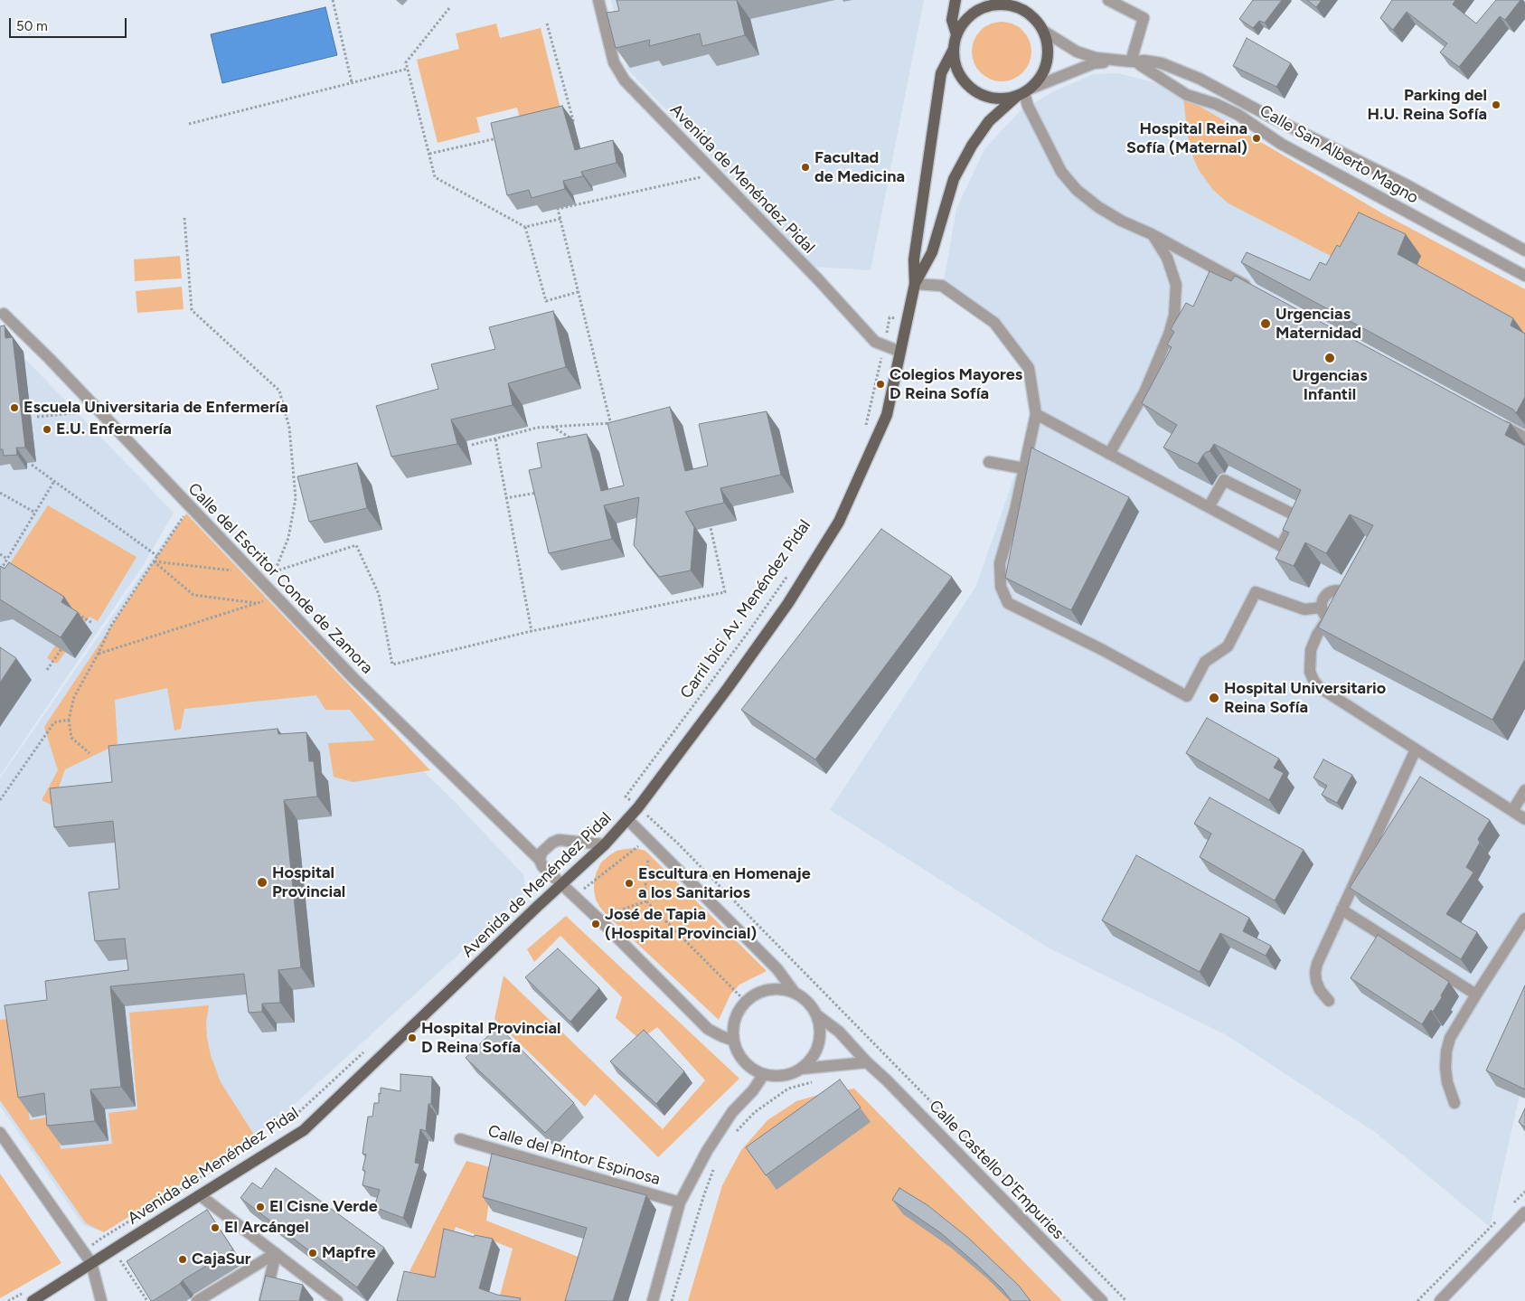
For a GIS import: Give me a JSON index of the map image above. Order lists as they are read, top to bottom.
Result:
{
  "streets": {
    "main road": ["Avenida de Menéndez Pidal"],
    "street": [
      "Calle San Alberto Magno",
      "Calle del Escritor Conde de Zamora",
      "Calle del Pintor Espinosa",
      "Calle Castello D'Empuries"
    ],
    "path": ["Carril bici Av. Menéndez Pidal"]
  },
  "crossings": [
    ["Calle San Alberto Magno", "Avenida de Menéndez Pidal"],
    ["Avenida de Menéndez Pidal", "Calle del Escritor Conde de Zamora"],
    ["Avenida de Menéndez Pidal", "Carril bici Av. Menéndez Pidal"],
    ["Calle del Escritor Conde de Zamora", "Calle Castello D'Empuries"]
  ],
  "places": [
    "Parking del H.U. Reina Sofía",
    "Hospital Reina Sofía (Maternal)",
    "Facultad de Medicina",
    "Urgencias Maternidad",
    "Urgencias Infantil",
    "Colegios Mayores D Reina Sofía",
    "Escuela Universitaria de Enfermería",
    "E.U. Enfermería",
    "Hospital Universitario Reina Sofía",
    "Hospital Provincial",
    "Escultura en Homenaje a los Sanitarios",
    "José de Tapia (Hospital Provincial)",
    "Hospital Provincial D Reina Sofía",
    "El Cisne Verde",
    "El Arcángel",
    "Mapfre",
    "CajaSur"
  ],
  "scale_bar": "50 m"
}
